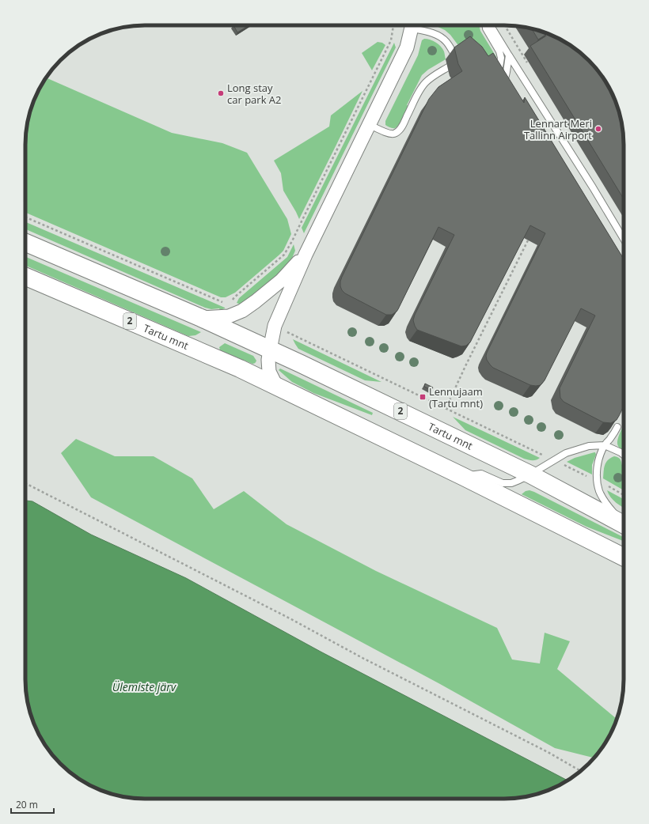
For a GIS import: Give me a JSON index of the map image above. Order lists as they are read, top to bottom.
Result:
{
  "streets": {
    "highway": ["2", "Tartu mnt"]
  },
  "water": ["Ülemiste järv"],
  "places": {
    "other": ["Long stay car park A2", "Lennart Meri Tallinn Airport"],
    "transit": ["Lennujaam (Tartu mnt)"]
  },
  "scale_bar": "20 m"
}
